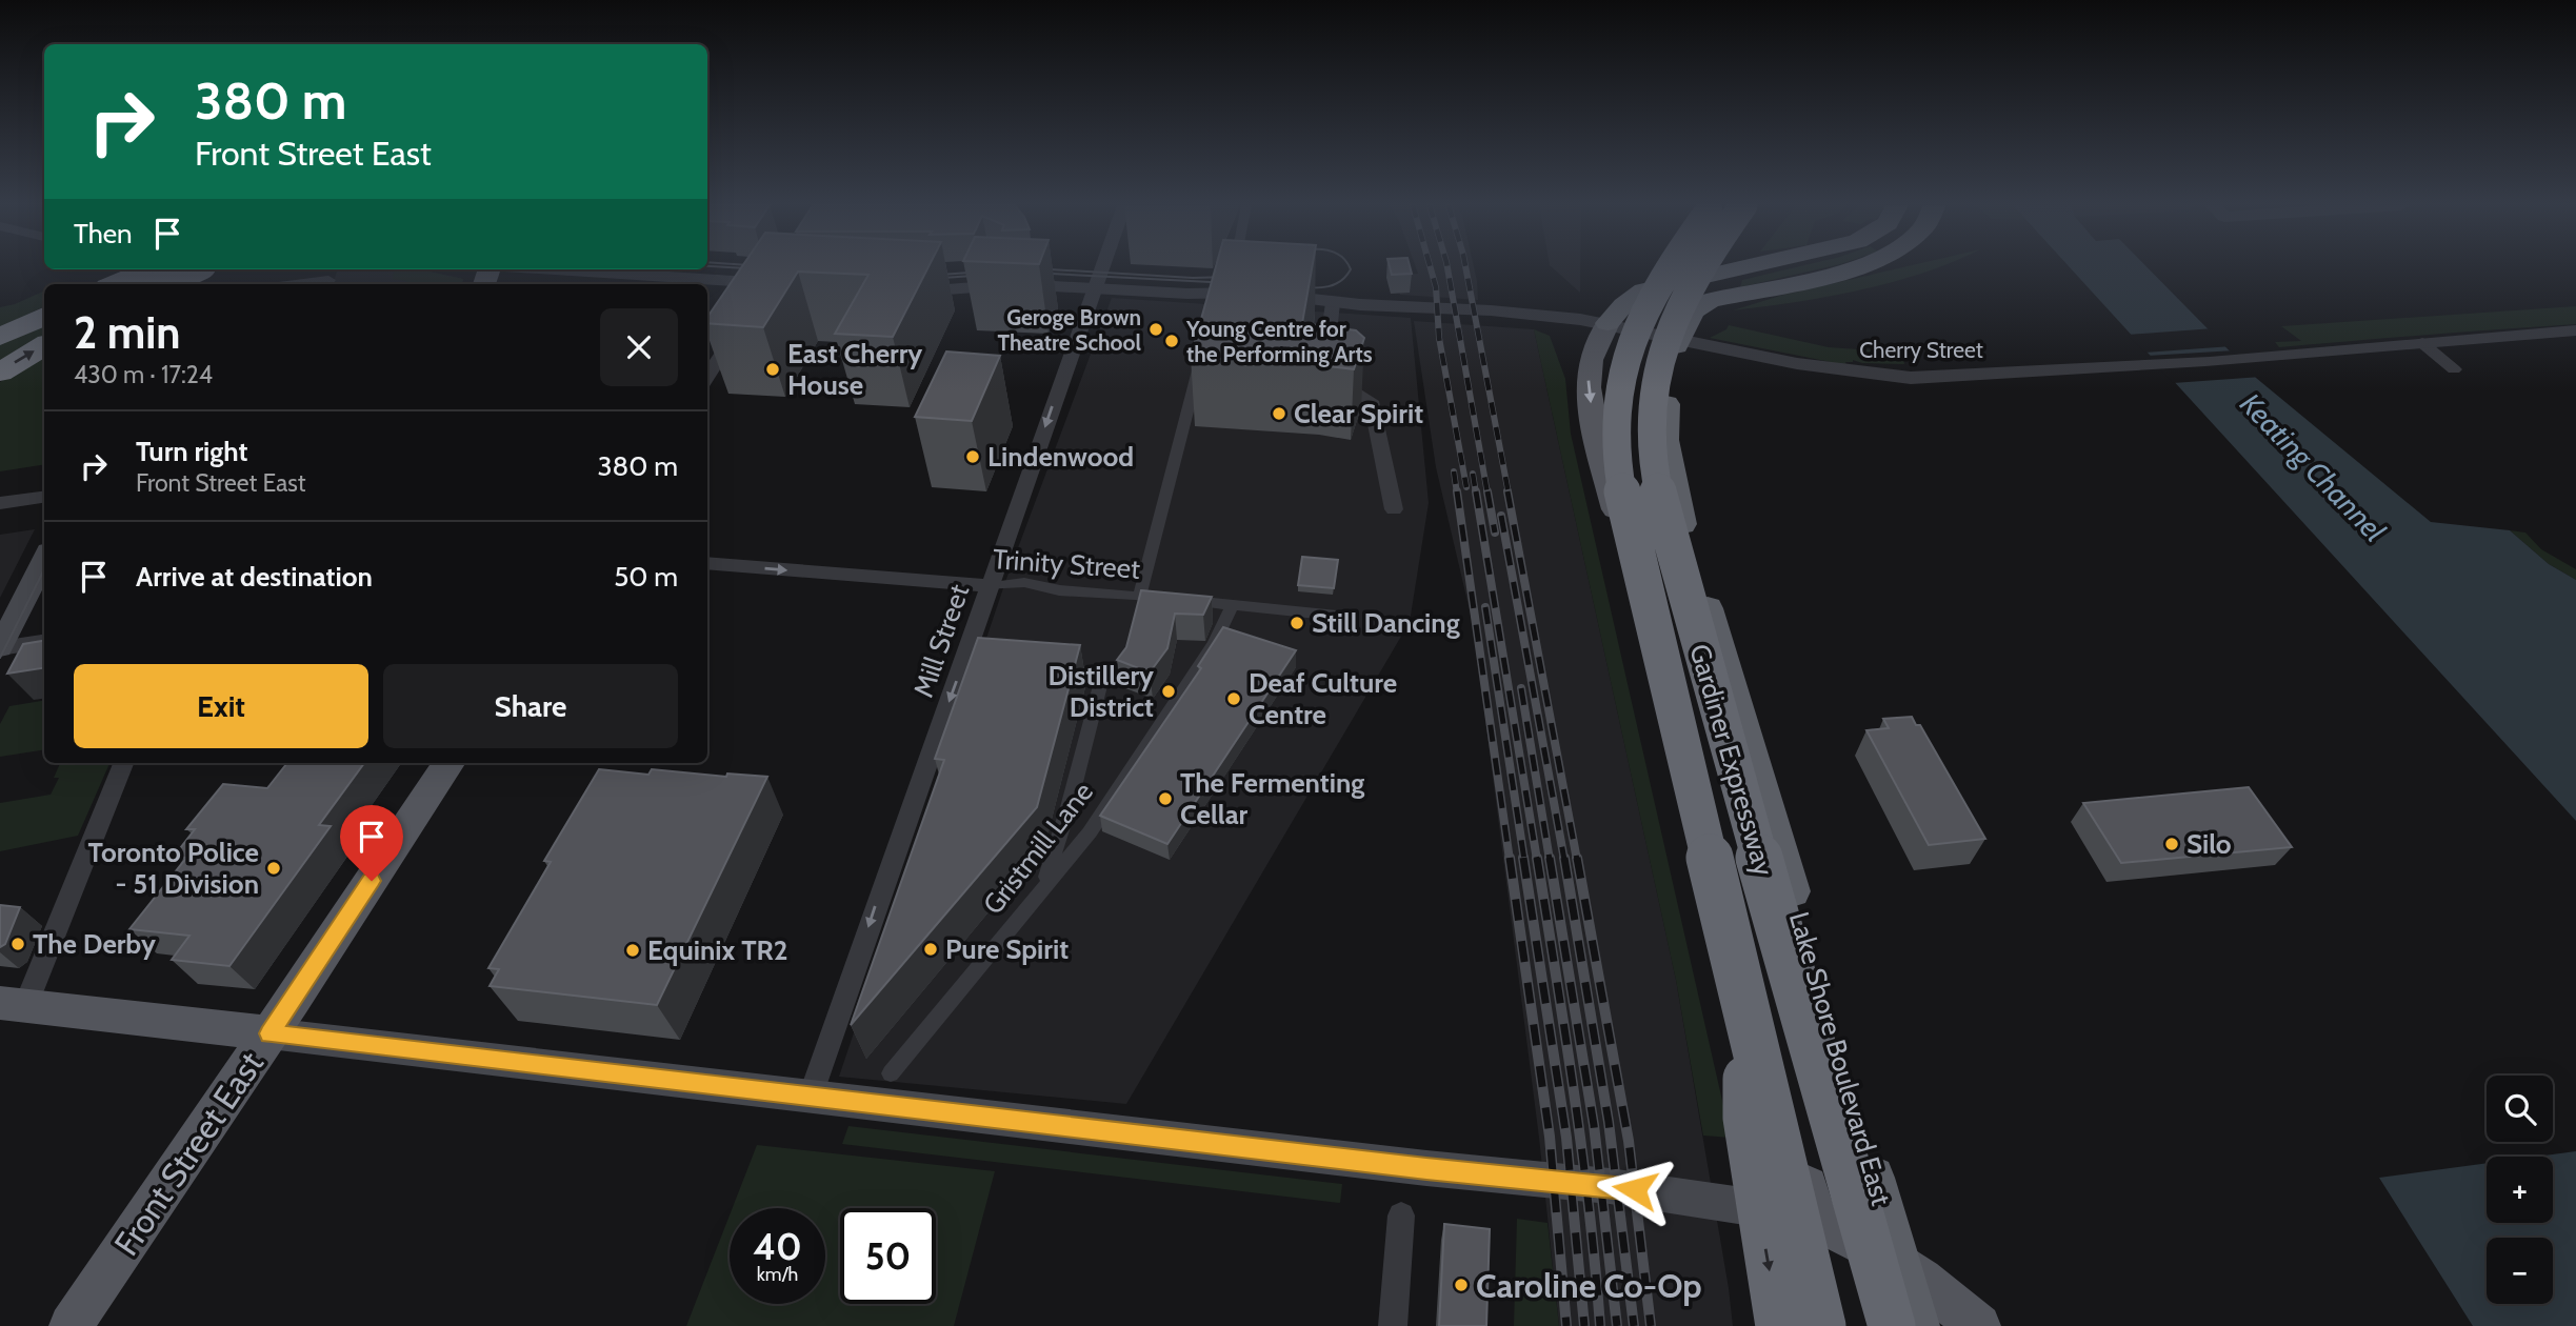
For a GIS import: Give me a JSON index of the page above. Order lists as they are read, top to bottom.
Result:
{
  "streets": {
    "highway": ["Gardiner Expressway", "Lake Shore Boulevard East"],
    "main road": ["Front Street East"],
    "street": [
      "Cherry Street",
      "Trinity Street",
      "Mill Street",
      "Gristmill Lane"
    ]
  },
  "crossings": [
    ["Cherry Street", "Mill Street"],
    ["Cherry Street", "Lake Shore Boulevard East"],
    ["Trinity Street", "Mill Street"],
    ["Trinity Street", "Gristmill Lane"]
  ],
  "one_way": ["Trinity Street", "Mill Street"],
  "water": ["Keating Channel"],
  "places": [
    "Geroge Brown Theatre School",
    "Young Centre for the Performing Arts",
    "East Cherry House",
    "Clear Spirit",
    "Lindenwood",
    "Still Dancing",
    "Distillery District",
    "Deaf Culture Centre",
    "The Fermenting Cellar",
    "Silo",
    "Toronto Police - 51 Division",
    "The Derby",
    "Pure Spirit",
    "Equinix TR2",
    "Caroline Co-Op"
  ],
  "page": {
    "turn": ["380 m", "Front Street East"],
    "then": "Then",
    "heading": ["2 min", "430 m · 17:24"],
    "list": [
      {
        "name": "Turn right",
        "note": "Front Street East",
        "value": "380 m"
      },
      {
        "name": "Arrive at destination",
        "value": "50 m"
      }
    ],
    "buttons": ["Exit", "Share"],
    "map_buttons": ["+", "−"],
    "speed": "40 km/h",
    "limit": "50"
  }
}
